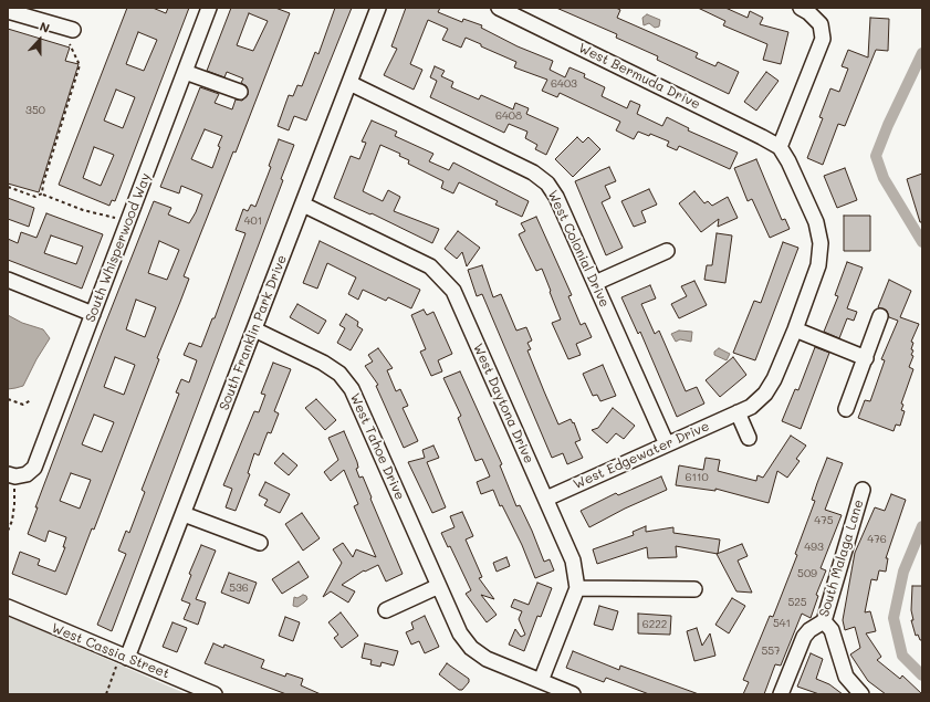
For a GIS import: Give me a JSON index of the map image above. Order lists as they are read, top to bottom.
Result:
{
  "streets": {
    "street": [
      "West Bermuda Drive",
      "South Whisperwood Way",
      "West Colonial Drive",
      "South Franklin Park Drive",
      "West Daytona Drive",
      "West Tahoe Drive",
      "West Edgewater Drive",
      "South Malaga Lane",
      "West Cassia Street"
    ]
  },
  "crossings": [
    ["West Bermuda Drive", "West Edgewater Drive"],
    ["West Colonial Drive", "South Franklin Park Drive"],
    ["West Colonial Drive", "West Edgewater Drive"],
    ["South Franklin Park Drive", "West Daytona Drive"],
    ["South Franklin Park Drive", "West Tahoe Drive"],
    ["South Franklin Park Drive", "West Cassia Street"],
    ["West Daytona Drive", "West Edgewater Drive"]
  ],
  "house_numbers": [
    "6403",
    "350",
    "6408",
    "401",
    "6110",
    "475",
    "476",
    "493",
    "509",
    "536",
    "525",
    "541",
    "6222",
    "557"
  ],
  "north": "top"
}
